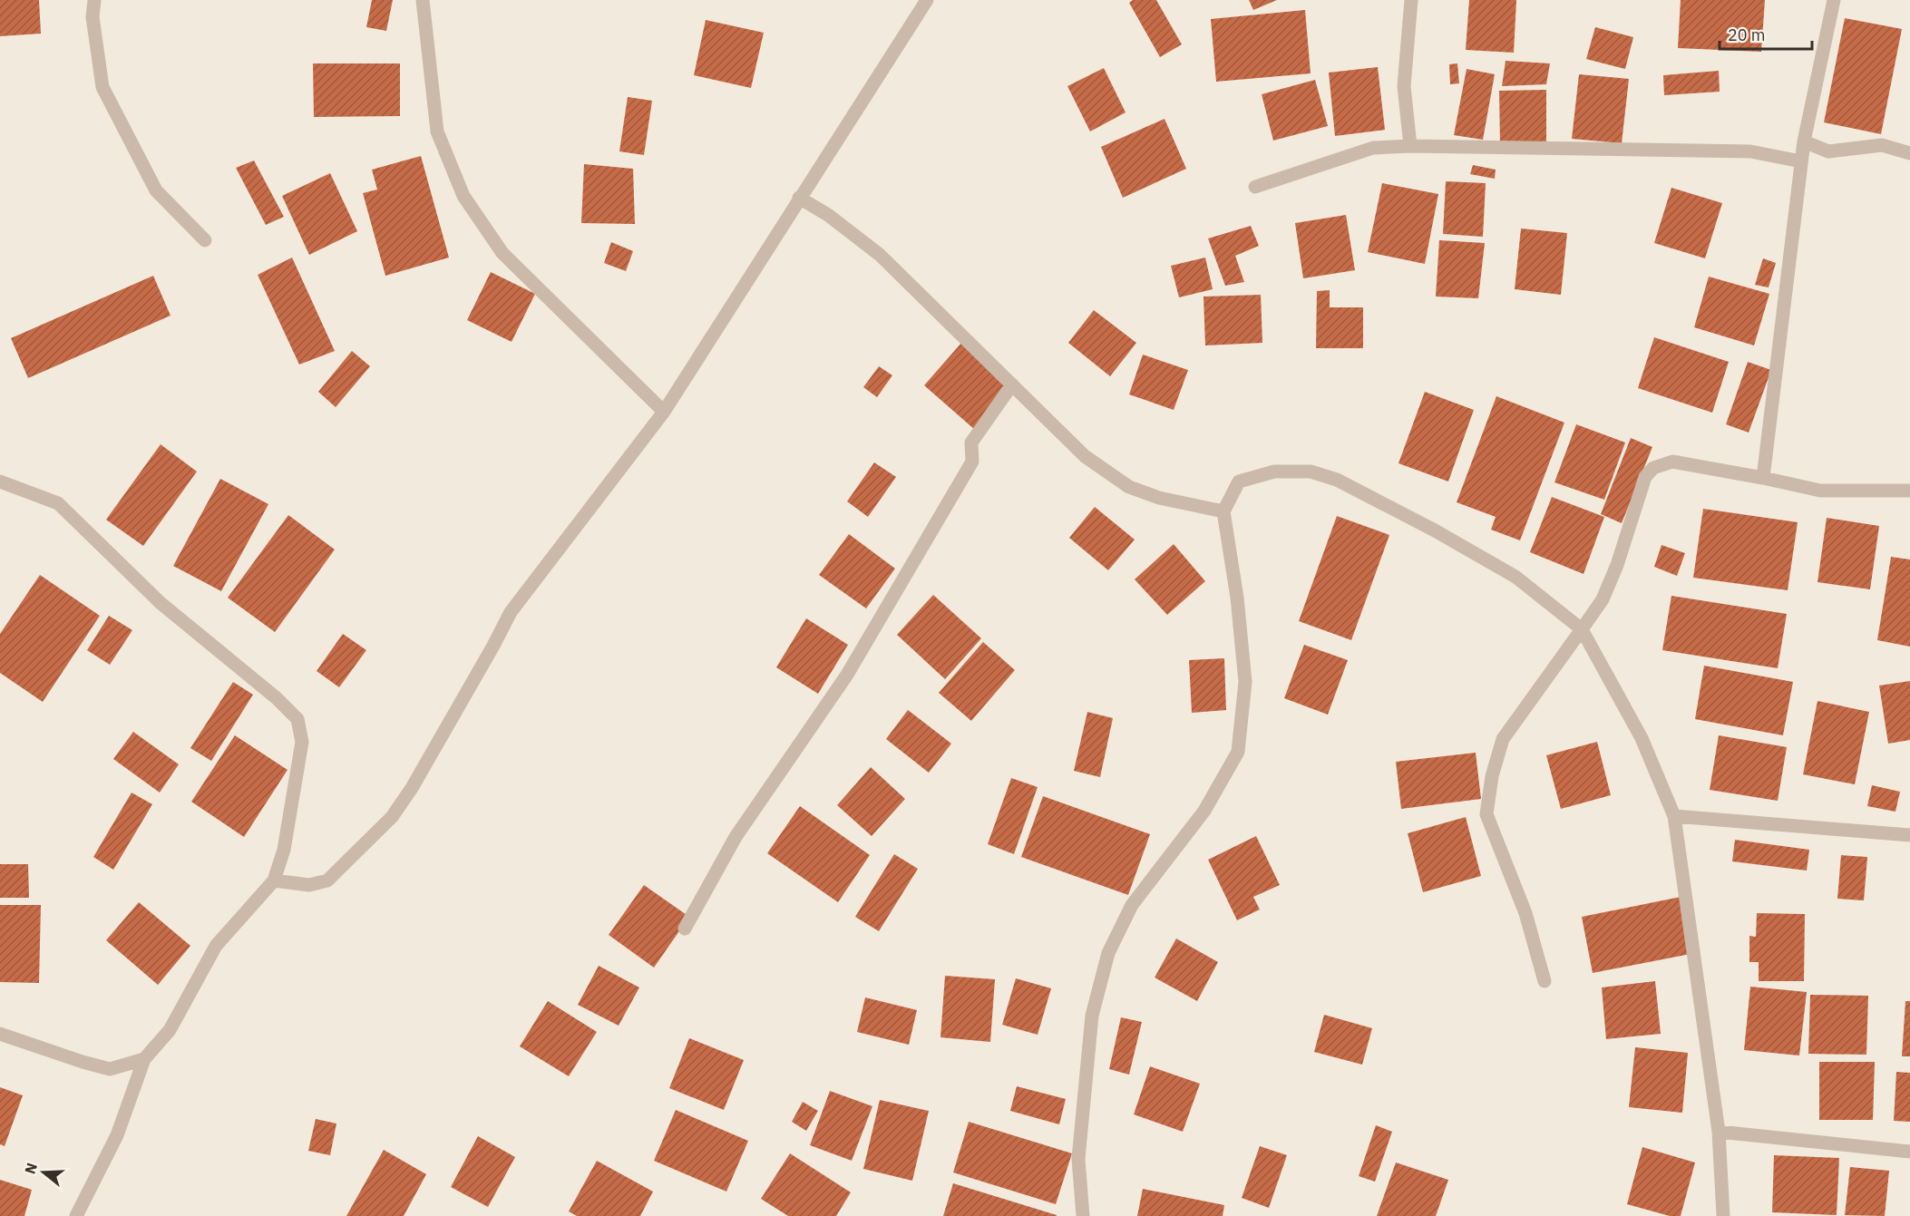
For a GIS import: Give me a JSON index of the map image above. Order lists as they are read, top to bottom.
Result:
{
  "scale_bar": "20 m",
  "north": "left"
}
